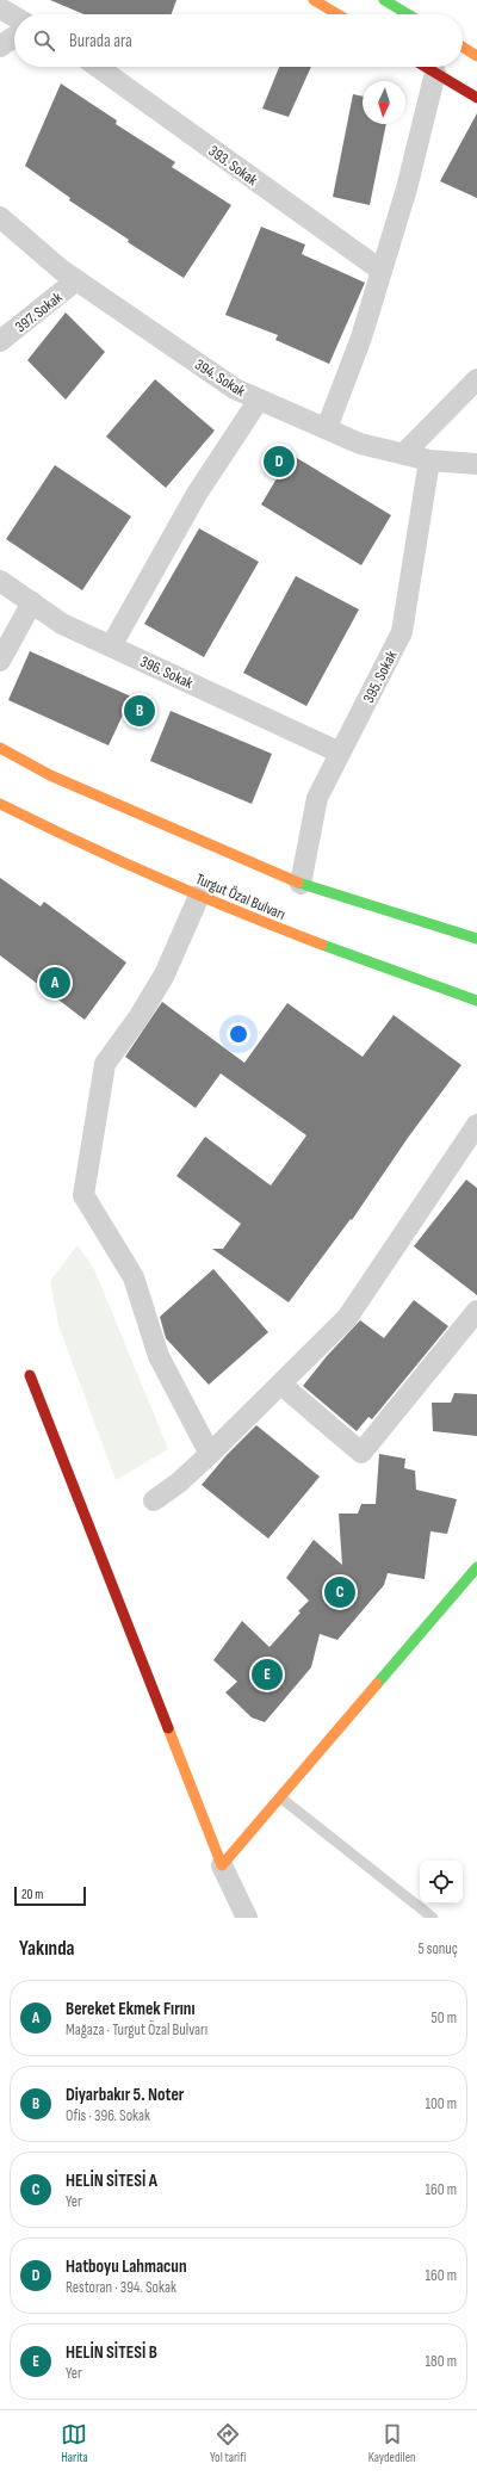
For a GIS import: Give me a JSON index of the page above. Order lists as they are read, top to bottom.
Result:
{
  "streets": {
    "main road": ["Turgut Özal Bulvarı"],
    "street": [
      "393. Sokak",
      "397. Sokak",
      "394. Sokak",
      "396. Sokak",
      "395. Sokak"
    ]
  },
  "crossings": [
    ["397. Sokak", "394. Sokak"],
    ["394. Sokak", "395. Sokak"],
    ["396. Sokak", "395. Sokak"]
  ],
  "scale_bar": "20 m",
  "north": "bottom",
  "page": {
    "search": "Burada ara",
    "pins": [
      "D",
      "B",
      "A",
      "C",
      "E"
    ],
    "scale": "20 m",
    "heading": ["Yakında", "5 sonuç"],
    "list": [
      {
        "mark": "A",
        "name": "Bereket Ekmek Fırını",
        "note": "Mağaza · Turgut Özal Bulvarı",
        "value": "50 m"
      },
      {
        "mark": "B",
        "name": "Diyarbakır 5. Noter",
        "note": "Ofis · 396. Sokak",
        "value": "100 m"
      },
      {
        "mark": "C",
        "name": "HELİN SİTESİ A",
        "note": "Yer",
        "value": "160 m"
      },
      {
        "mark": "D",
        "name": "Hatboyu Lahmacun",
        "note": "Restoran · 394. Sokak",
        "value": "160 m"
      },
      {
        "mark": "E",
        "name": "HELİN SİTESİ B",
        "note": "Yer",
        "value": "180 m"
      }
    ],
    "nav": ["Harita", "Yol tarifi", "Kaydedilen"]
  }
}
